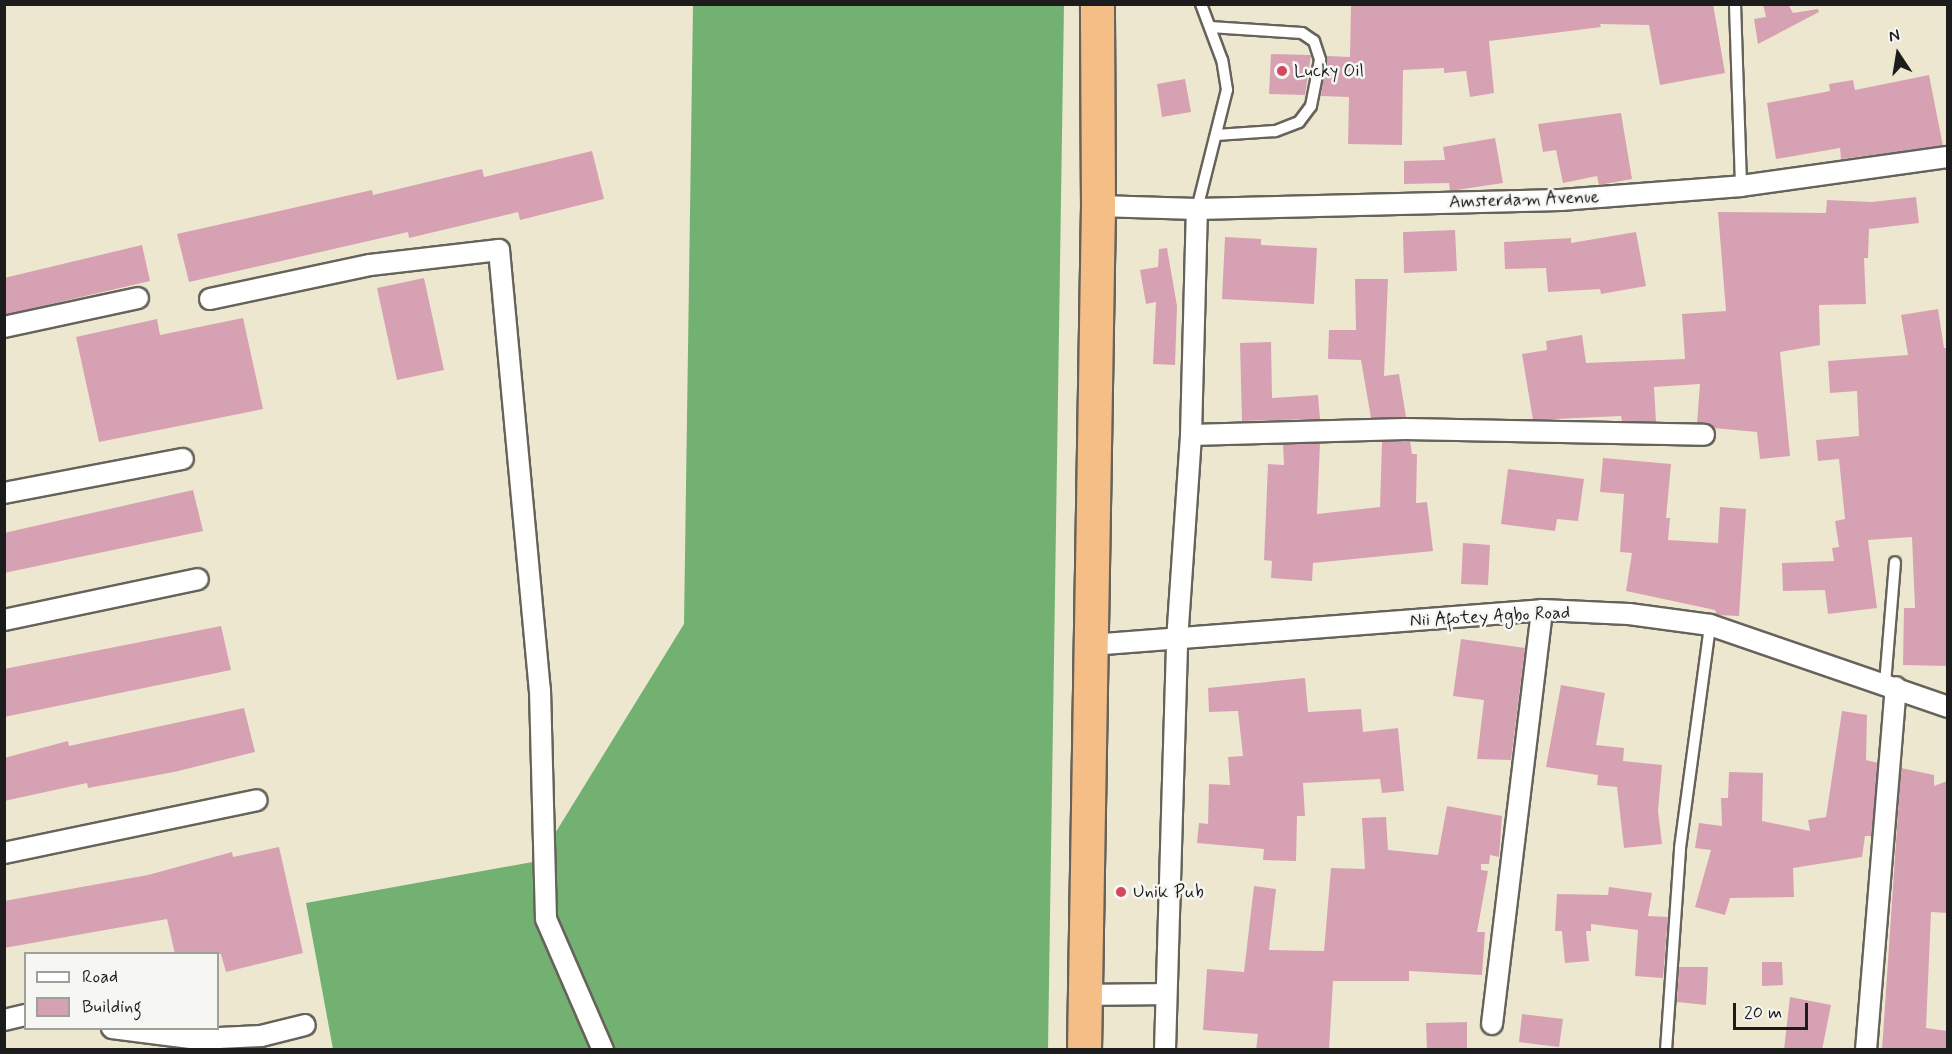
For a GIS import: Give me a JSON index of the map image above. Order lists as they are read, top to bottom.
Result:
{
  "streets": {
    "street": ["Amsterdam Avenue", "Nii Afotey Agbo Road"]
  },
  "places": ["Lucky Oil", "Unik Pub"],
  "legend": ["Road", "Building"],
  "scale_bar": "20 m",
  "north": "top"
}
